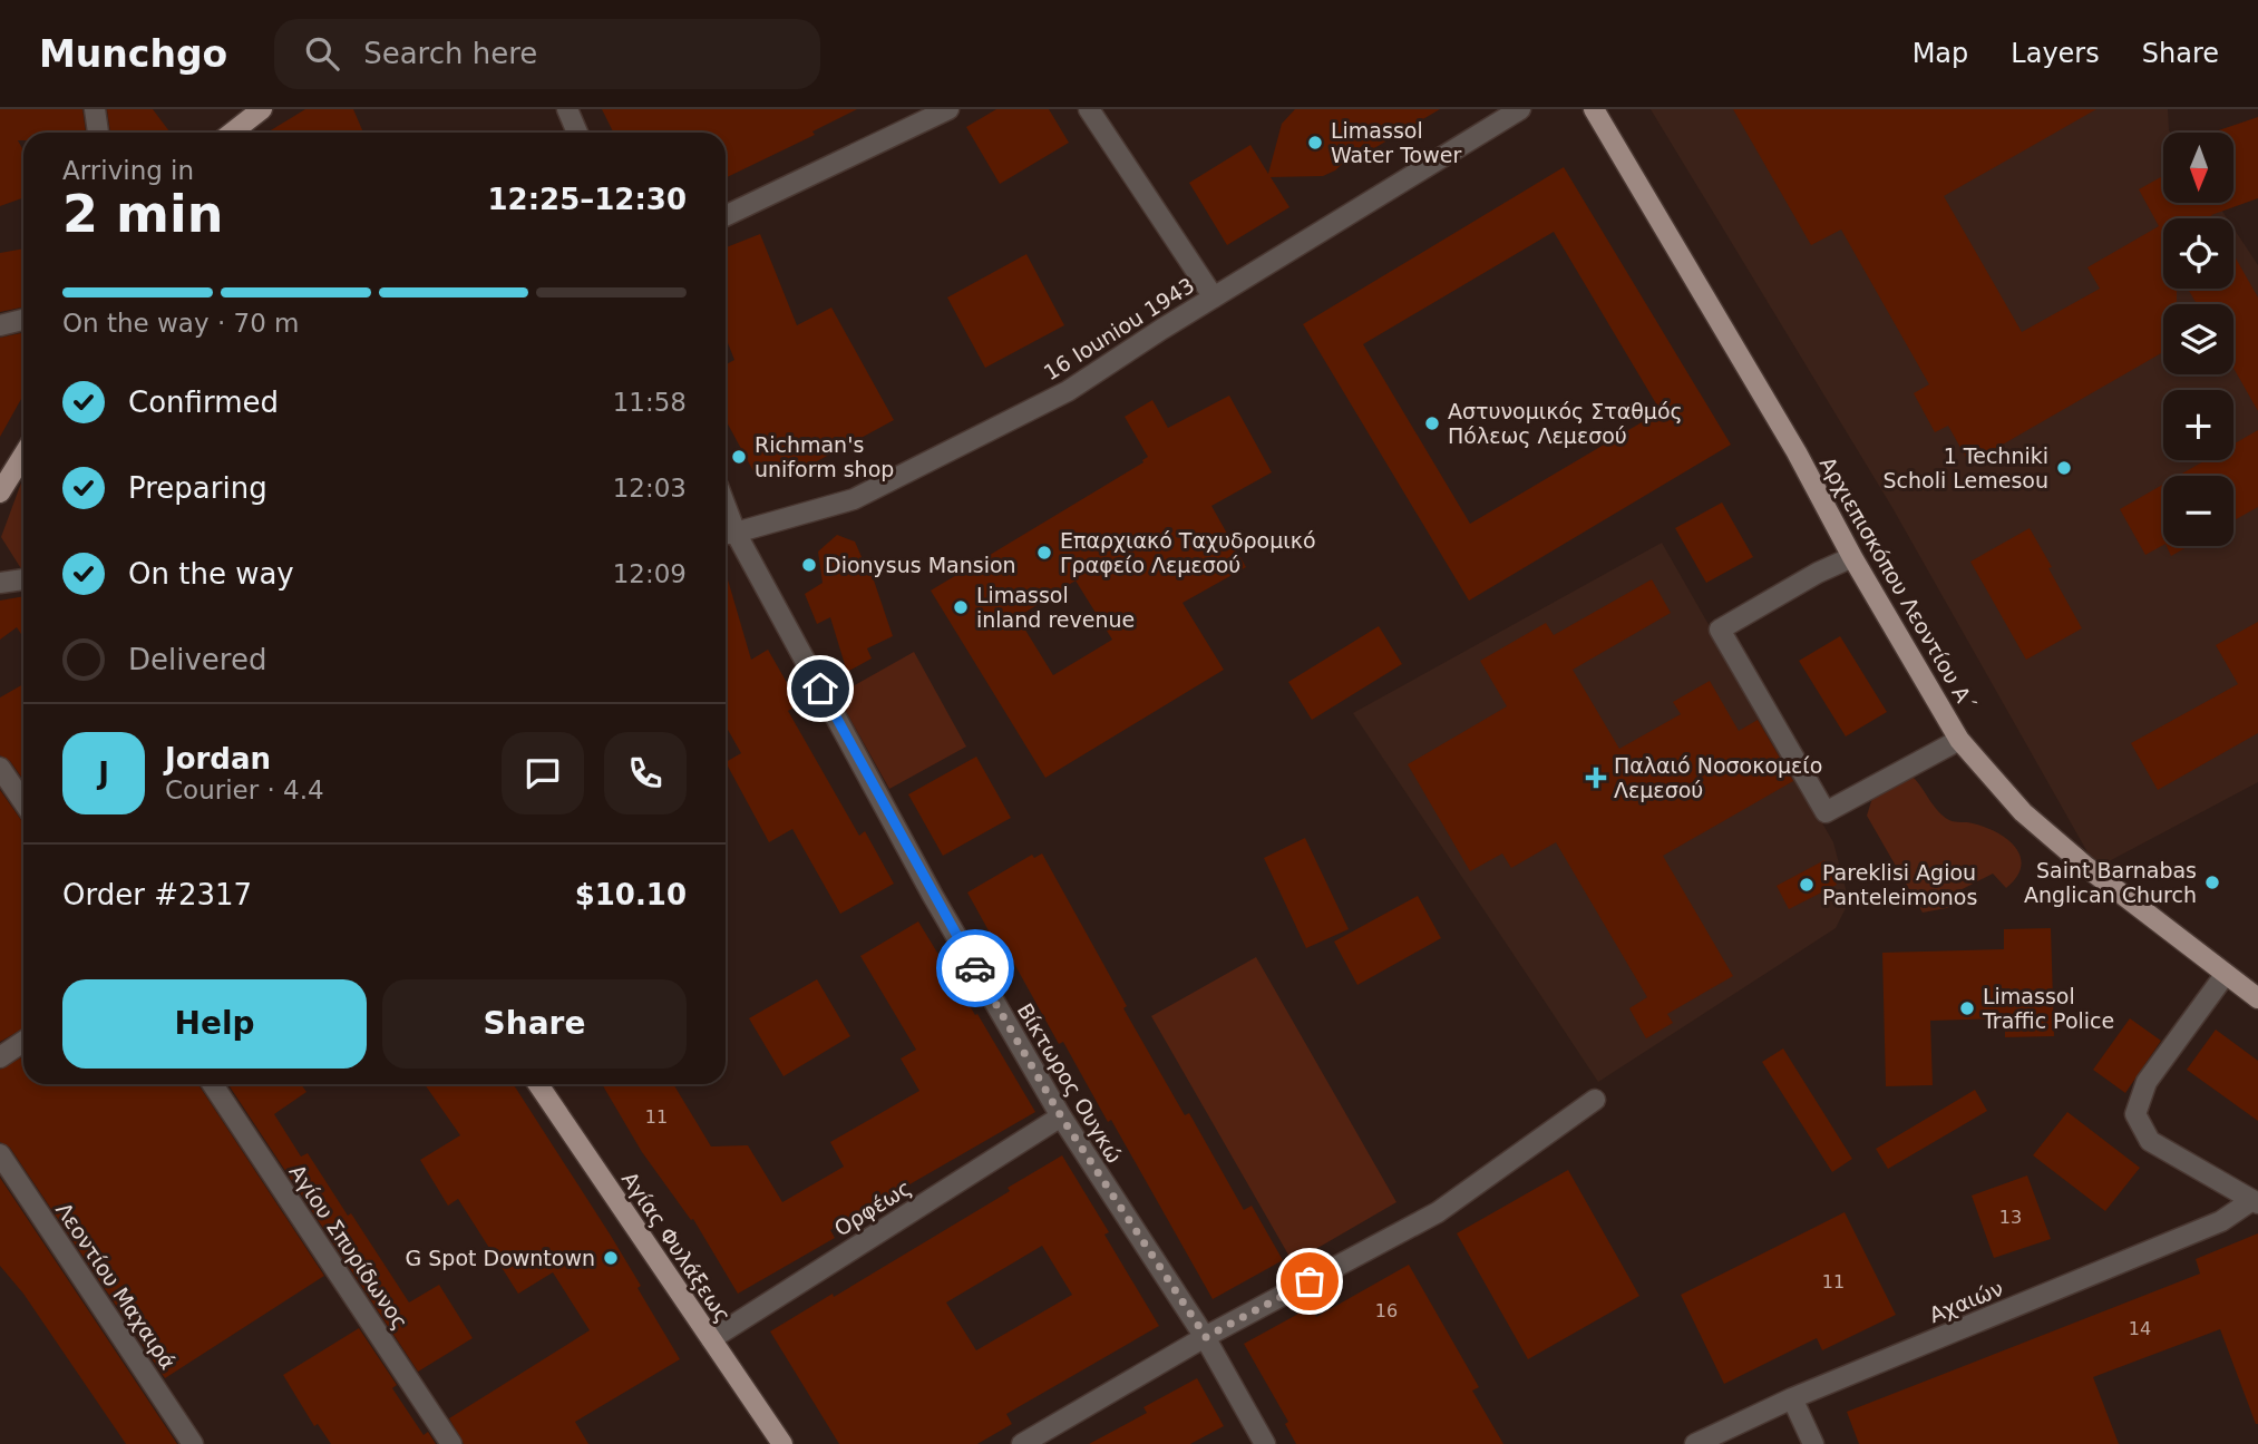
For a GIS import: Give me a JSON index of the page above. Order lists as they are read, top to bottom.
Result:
{
  "streets": {
    "main road": ["Αρχιεπισκόπου Λεοντίου Α΄", "Αγίας Φυλάξεως"],
    "street": [
      "16 Iouniou 1943",
      "Βίκτωρος Ουγκώ",
      "Ορφέως",
      "Αγίου Σπυρίδωνος",
      "Λεοντίου Μαχαιρά",
      "Αχαιών"
    ]
  },
  "crossings": [
    ["16 Iouniou 1943", "Βίκτωρος Ουγκώ"],
    ["Βίκτωρος Ουγκώ", "Ορφέως"],
    ["Ορφέως", "Αγίας Φυλάξεως"]
  ],
  "places": {
    "other": [
      "Limassol Water Tower",
      "Αστυνομικός Σταθμός Πόλεως Λεμεσού",
      "Richman's uniform shop",
      "1 Techniki Scholi Lemesou",
      "Επαρχιακό Ταχυδρομικό Γραφείο Λεμεσού",
      "Dionysus Mansion",
      "Limassol inland revenue",
      "Saint Barnabas Anglican Church",
      "Pareklisi Agiou Panteleimonos",
      "Limassol Traffic Police",
      "G Spot Downtown"
    ],
    "health": ["Παλαιό Νοσοκομείο Λεμεσού"]
  },
  "house_numbers": [
    "11",
    "13",
    "11",
    "16",
    "14"
  ],
  "north": "bottom",
  "page": {
    "header": "Munchgo",
    "search": "Search here",
    "nav": ["Map", "Layers", "Share"],
    "map_buttons": ["+", "−"],
    "heading": ["2 min", "Arriving in", "12:25–12:30"],
    "panel": [
      "Jordan",
      "Courier · 4.4",
      "Order #2317",
      "$10.10"
    ],
    "bar": "On the way · 70 m",
    "list": [
      ["Confirmed", "11:58"],
      ["Preparing", "12:03"],
      ["On the way", "12:09"],
      "Delivered"
    ],
    "round": "J",
    "buttons": ["Help", "Share"]
  }
}
